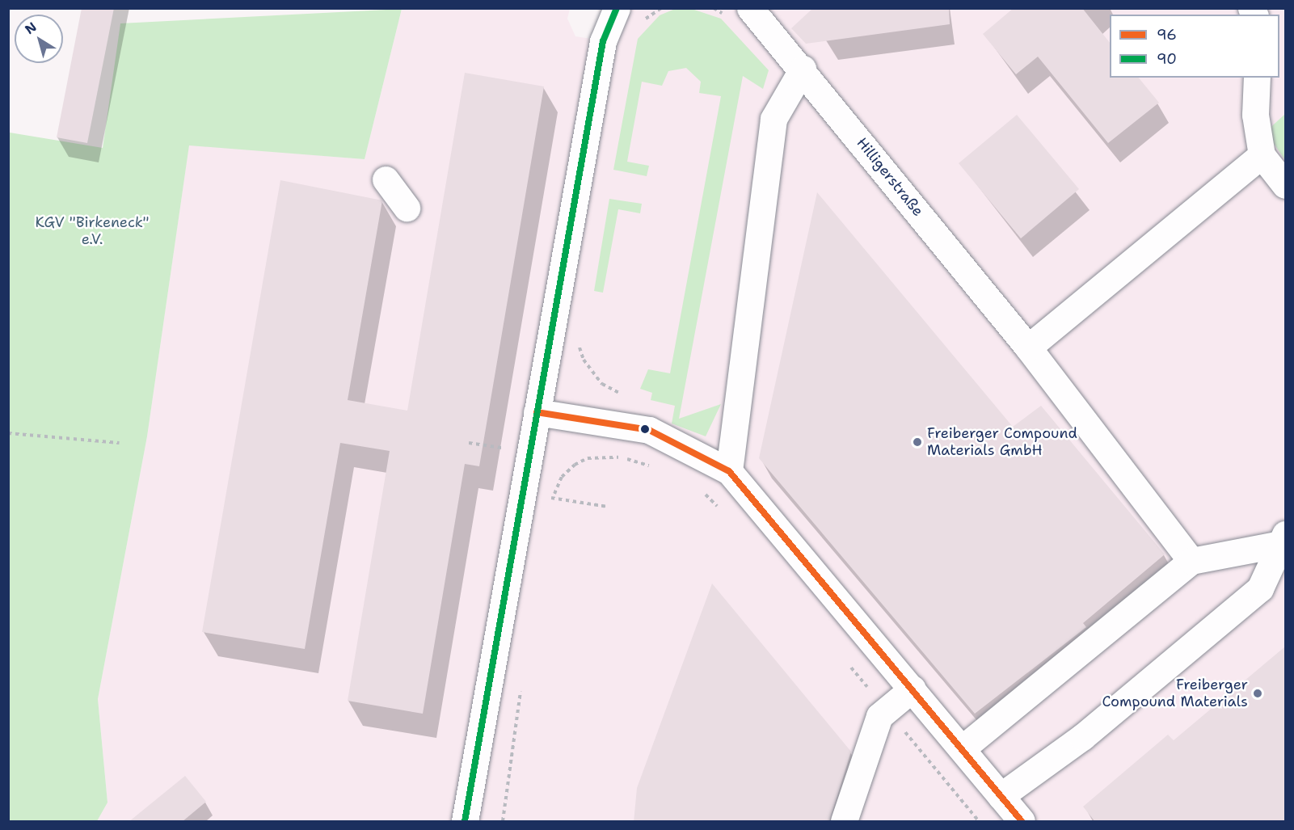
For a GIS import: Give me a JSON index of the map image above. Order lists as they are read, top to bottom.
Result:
{
  "streets": {
    "street": ["Hilligerstraße"]
  },
  "parks": ["KGV \"Birkeneck\" e.V."],
  "places": ["Freiberger Compound Materials GmbH", "Freiberger Compound Materials"],
  "lines": ["transit line 90", "transit line 96"],
  "legend": ["96", "90"],
  "north": "top left"
}
